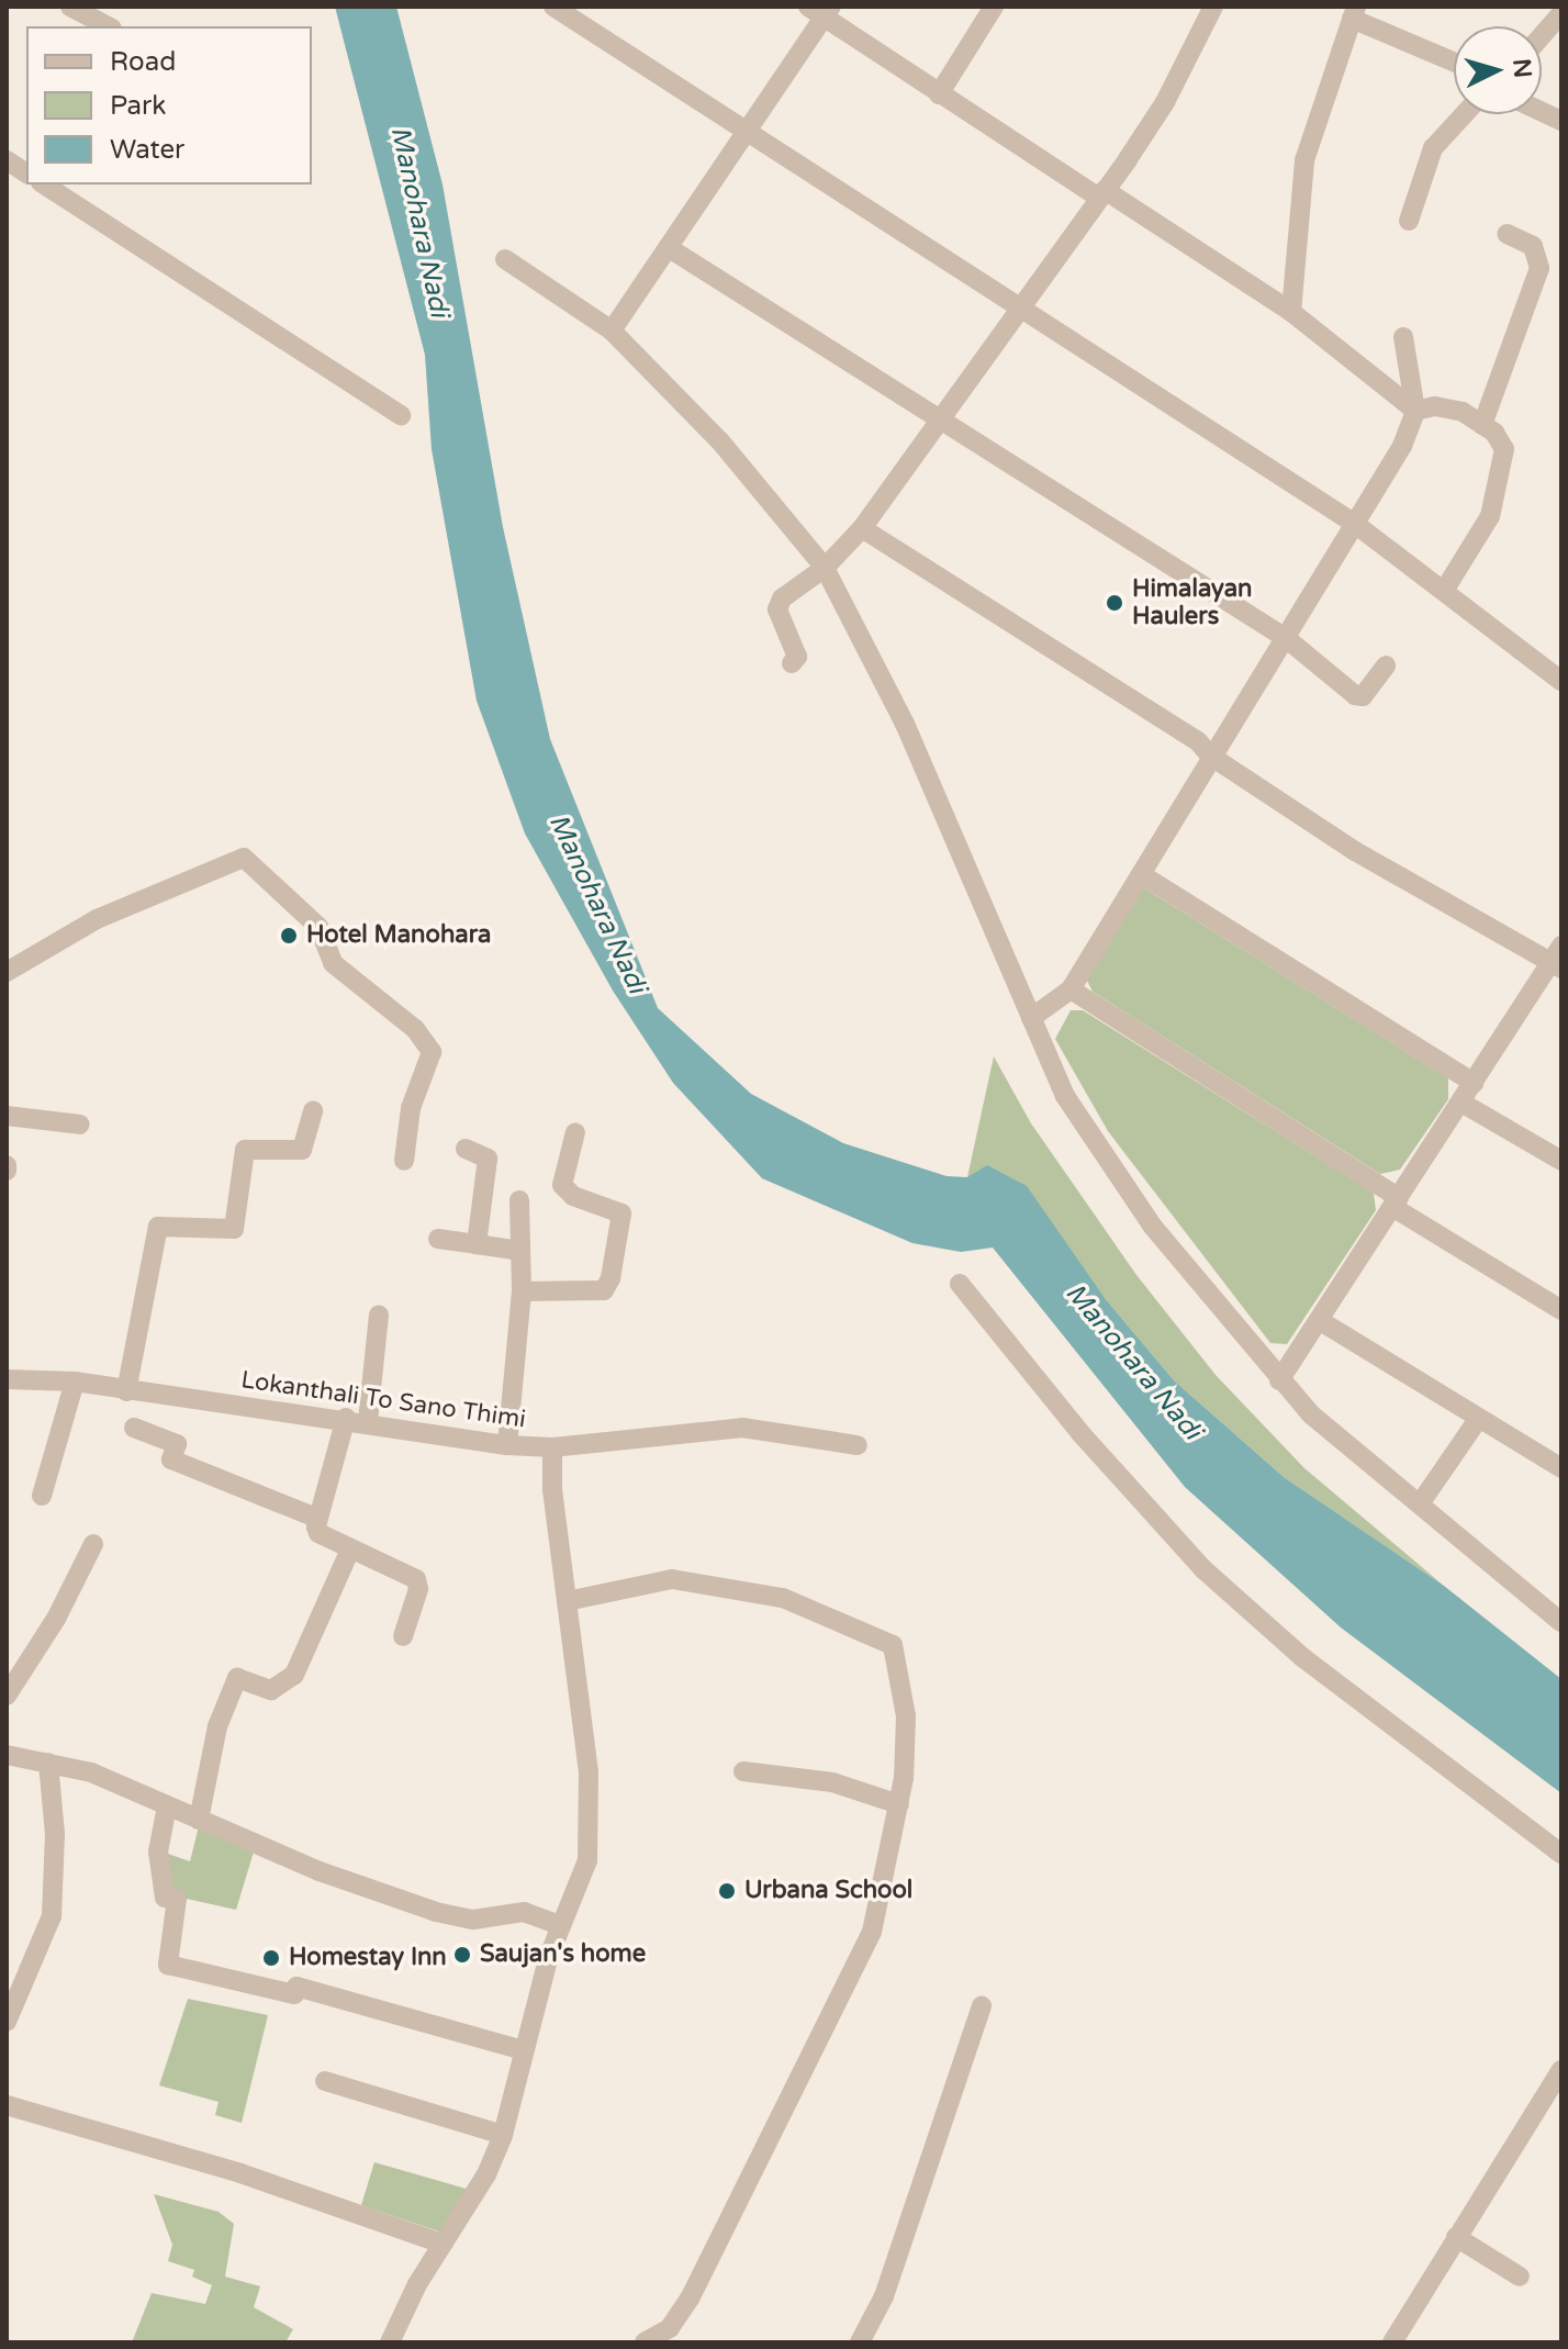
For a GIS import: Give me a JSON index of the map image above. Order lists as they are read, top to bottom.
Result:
{
  "streets": {
    "street": ["Lokanthali To Sano Thimi"]
  },
  "water": ["Manohara Nadi"],
  "places": [
    "Himalayan Haulers",
    "Hotel Manohara",
    "Urbana School",
    "Saujan's home",
    "Homestay Inn"
  ],
  "legend": ["Road", "Park", "Water"],
  "north": "right"
}
